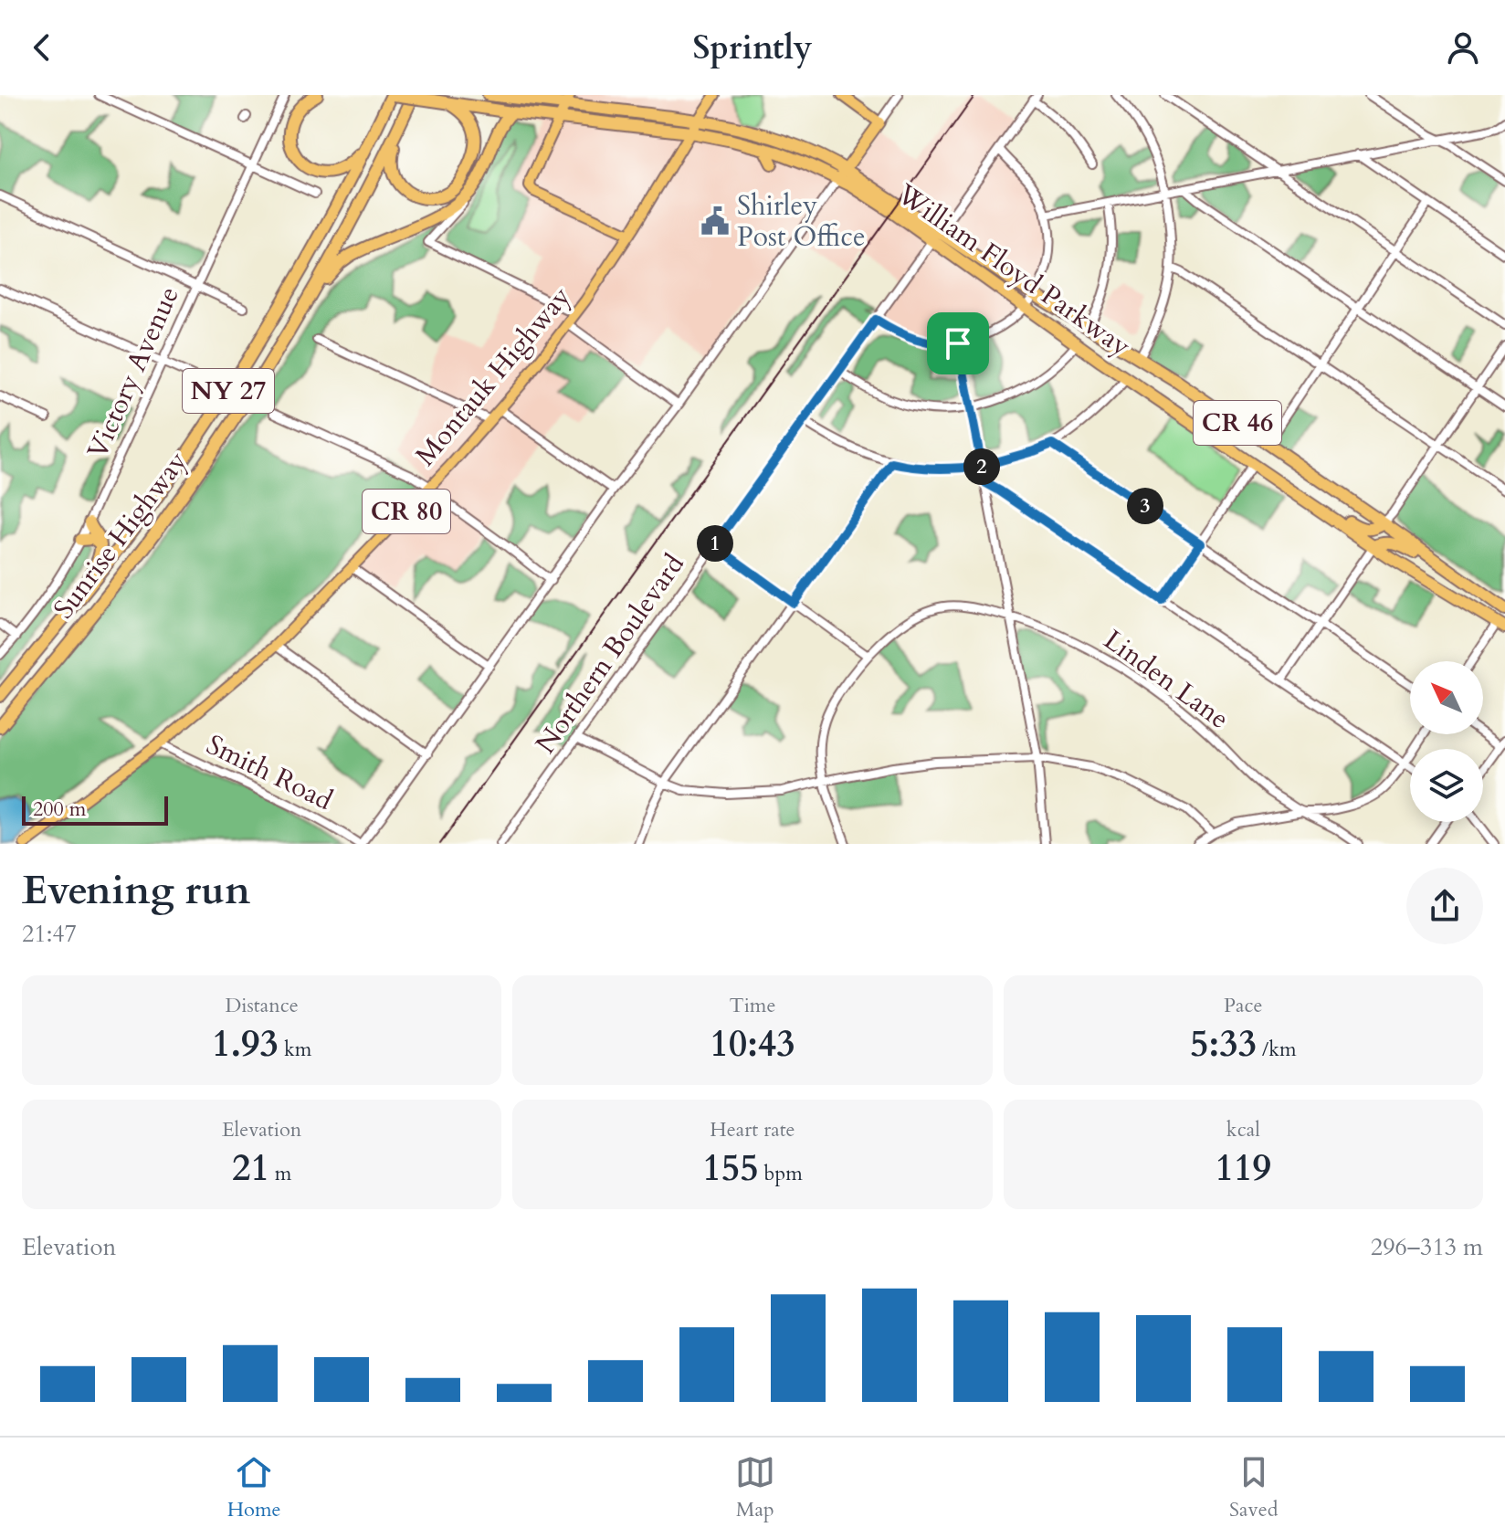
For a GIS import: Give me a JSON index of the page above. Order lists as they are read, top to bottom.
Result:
{
  "streets": {
    "highway": [
      "William Floyd Parkway",
      "NY 27",
      "CR 46",
      "Sunrise Highway"
    ],
    "main road": ["Montauk Highway", "CR 80"],
    "street": [
      "Victory Avenue",
      "Northern Boulevard",
      "Linden Lane",
      "Smith Road"
    ]
  },
  "crossings": [
    ["William Floyd Parkway", "Montauk Highway"],
    ["William Floyd Parkway", "Sunrise Highway"],
    ["William Floyd Parkway", "Northern Boulevard"],
    ["Montauk Highway", "Smith Road"]
  ],
  "places": {
    "public building": ["Shirley Post Office"]
  },
  "scale_bar": "200 m",
  "north": "top left",
  "page": {
    "header": "Sprintly",
    "pins": ["2", "3", "1"],
    "scale": "200 m",
    "heading": ["Evening run", "21:47"],
    "stats": [
      ["Distance", "1.93 km"],
      ["Time", "10:43"],
      ["Pace", "5:33 /km"],
      ["Elevation", "21 m"],
      ["Heart rate", "155 bpm"],
      ["kcal", "119"]
    ],
    "chart": ["Elevation", "296–313 m"],
    "tabs": ["Home", "Map", "Saved"]
  }
}
